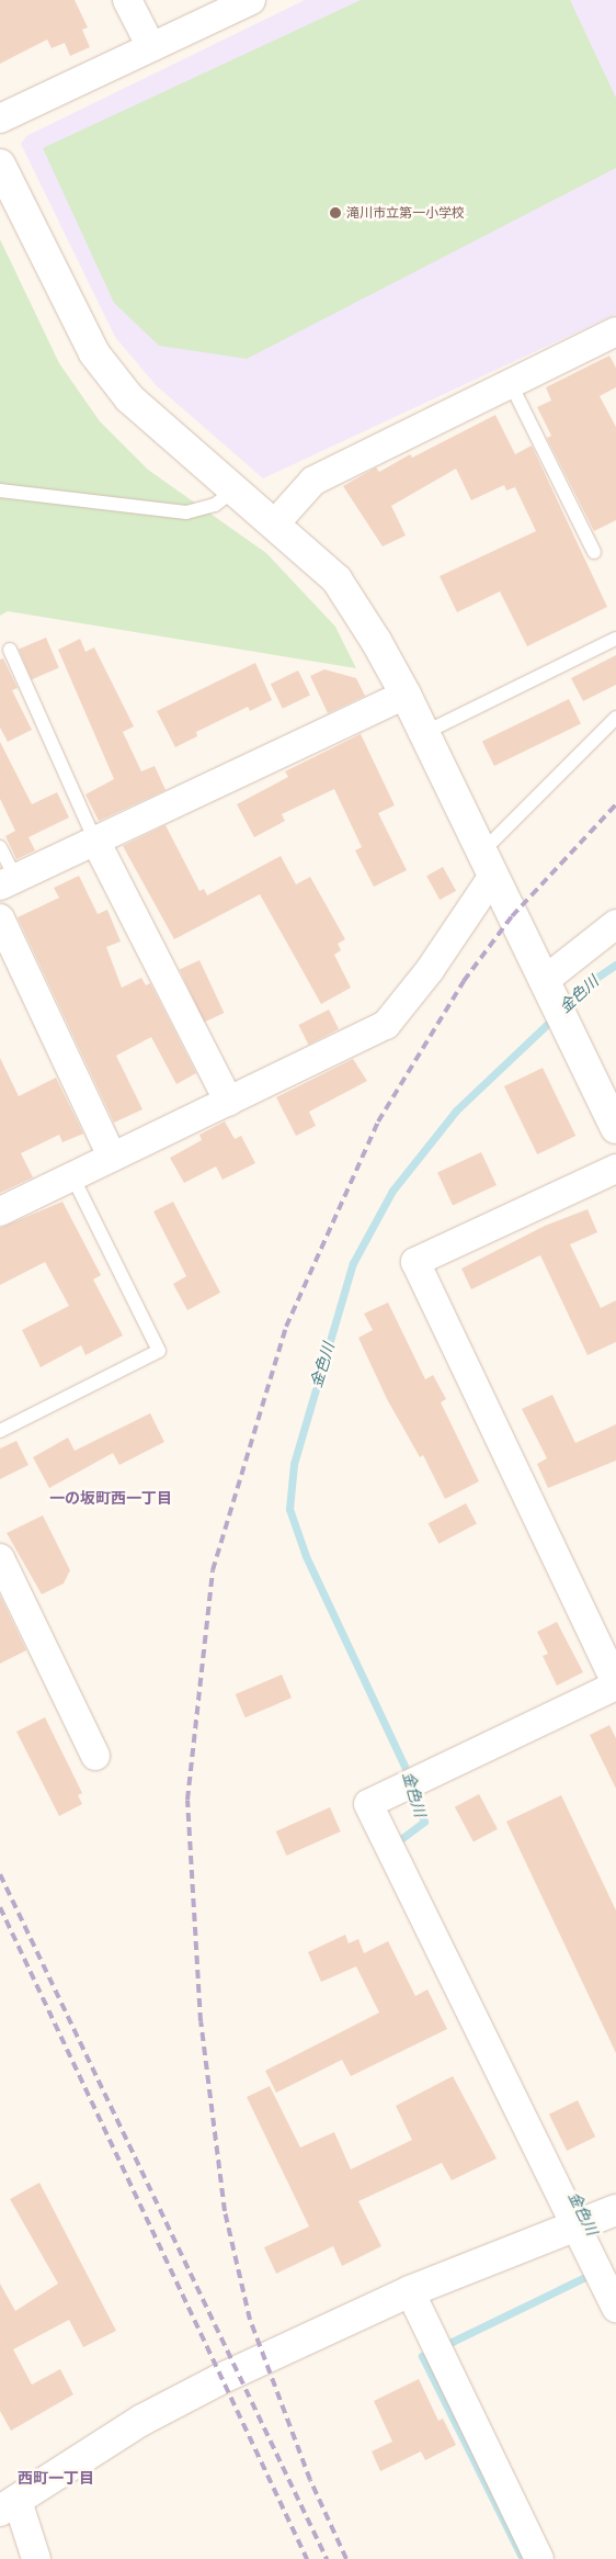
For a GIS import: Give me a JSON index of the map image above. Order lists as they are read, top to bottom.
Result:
{
  "districts": ["一の坂町西一丁目", "西町一丁目"],
  "water": ["金色川"],
  "places": ["滝川市立第一小学校"]
}
